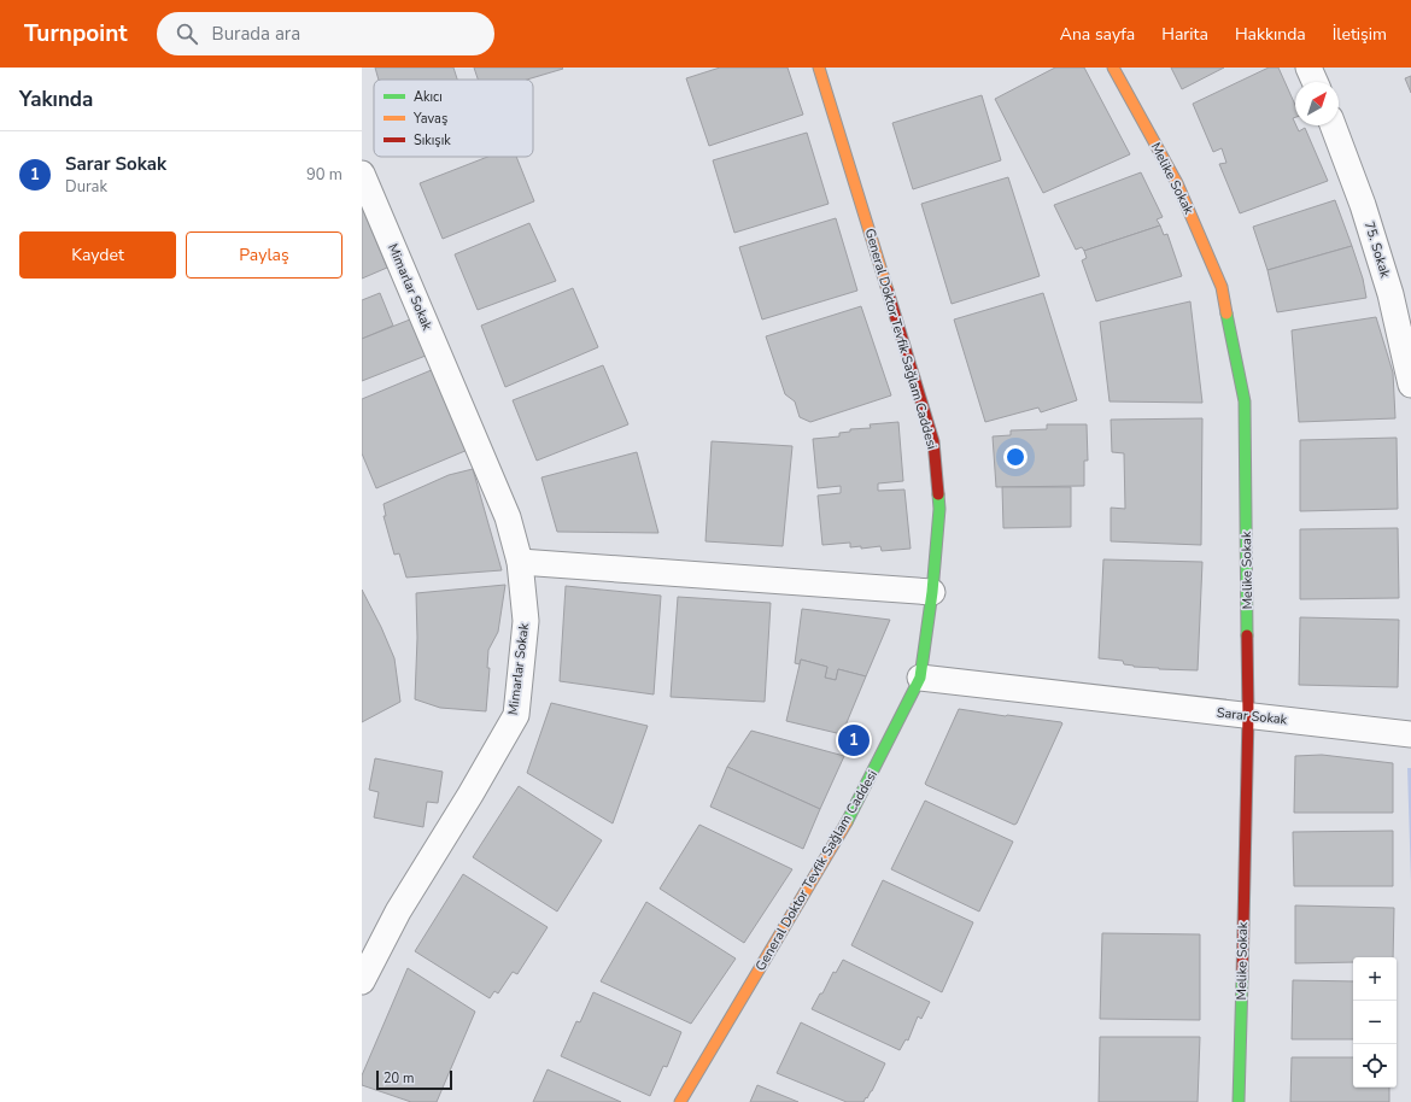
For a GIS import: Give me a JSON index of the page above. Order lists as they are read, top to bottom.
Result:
{
  "streets": {
    "main road": ["Melike Sokak", "General Doktor Tevfik Sağlam Caddesi"],
    "street": ["75. Sokak", "Mimarlar Sokak", "Sarar Sokak"]
  },
  "crossings": [
    ["Melike Sokak", "Sarar Sokak"],
    ["General Doktor Tevfik Sağlam Caddesi", "Sarar Sokak"]
  ],
  "legend": ["Akıcı", "Yavaş", "Sıkışık"],
  "scale_bar": "20 m",
  "north": "top right",
  "page": {
    "header": "Turnpoint",
    "search": "Burada ara",
    "nav": [
      "Ana sayfa",
      "Harita",
      "Hakkında",
      "İletişim"
    ],
    "heading": "Yakında",
    "list": [
      {
        "mark": "1",
        "name": "Sarar Sokak",
        "note": "Durak",
        "value": "90 m"
      }
    ],
    "buttons": ["Kaydet", "Paylaş"],
    "pins": "1",
    "map_buttons": ["+", "−"],
    "scale": "20 m"
  }
}
